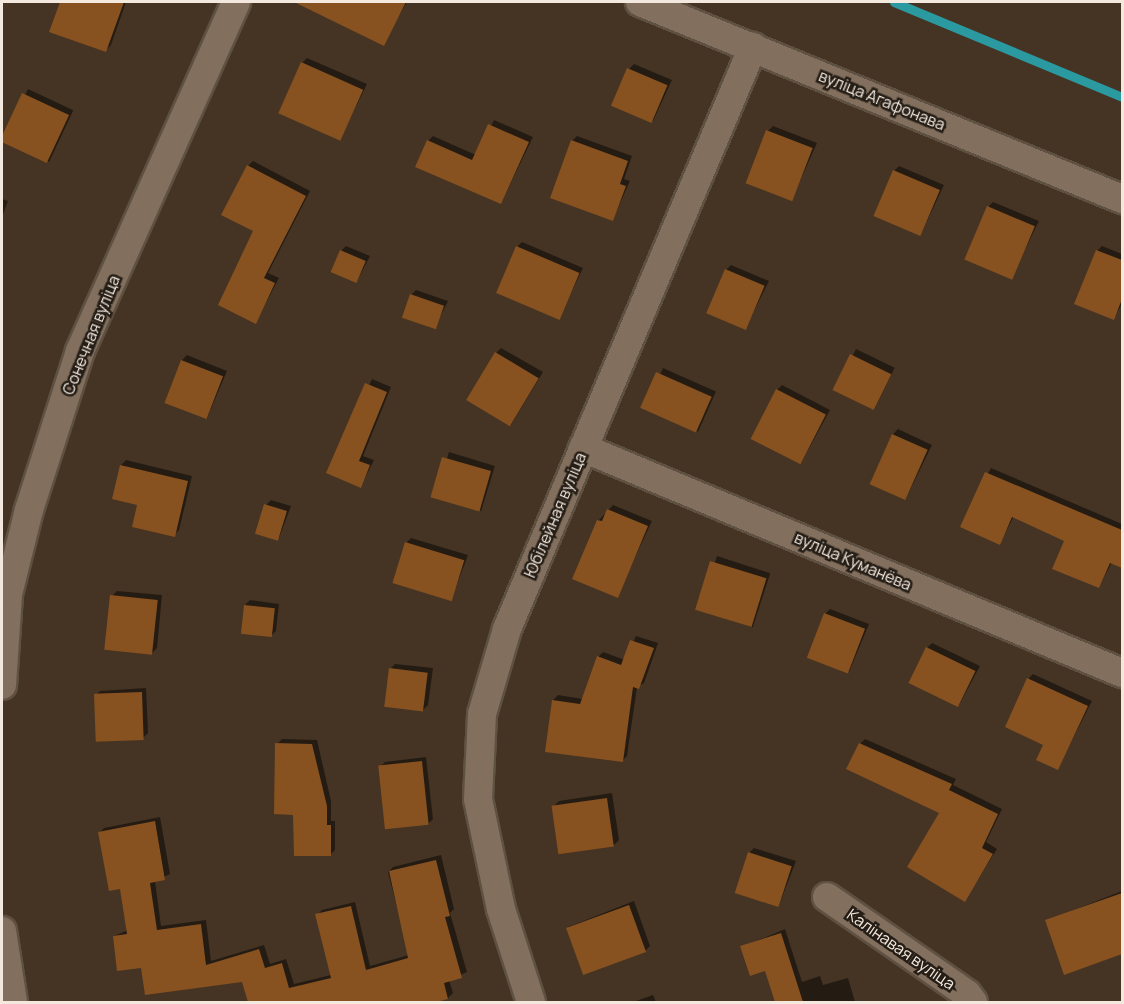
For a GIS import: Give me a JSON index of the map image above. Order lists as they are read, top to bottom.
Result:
{
  "streets": {
    "street": [
      "вуліца Агафонава",
      "Сонечная вуліца",
      "Юбілейная вуліца",
      "вуліца Куманёва",
      "Калінавая вуліца"
    ]
  },
  "crossings": [
    ["вуліца Агафонава", "Юбілейная вуліца"],
    ["Юбілейная вуліца", "вуліца Куманёва"]
  ]
}
